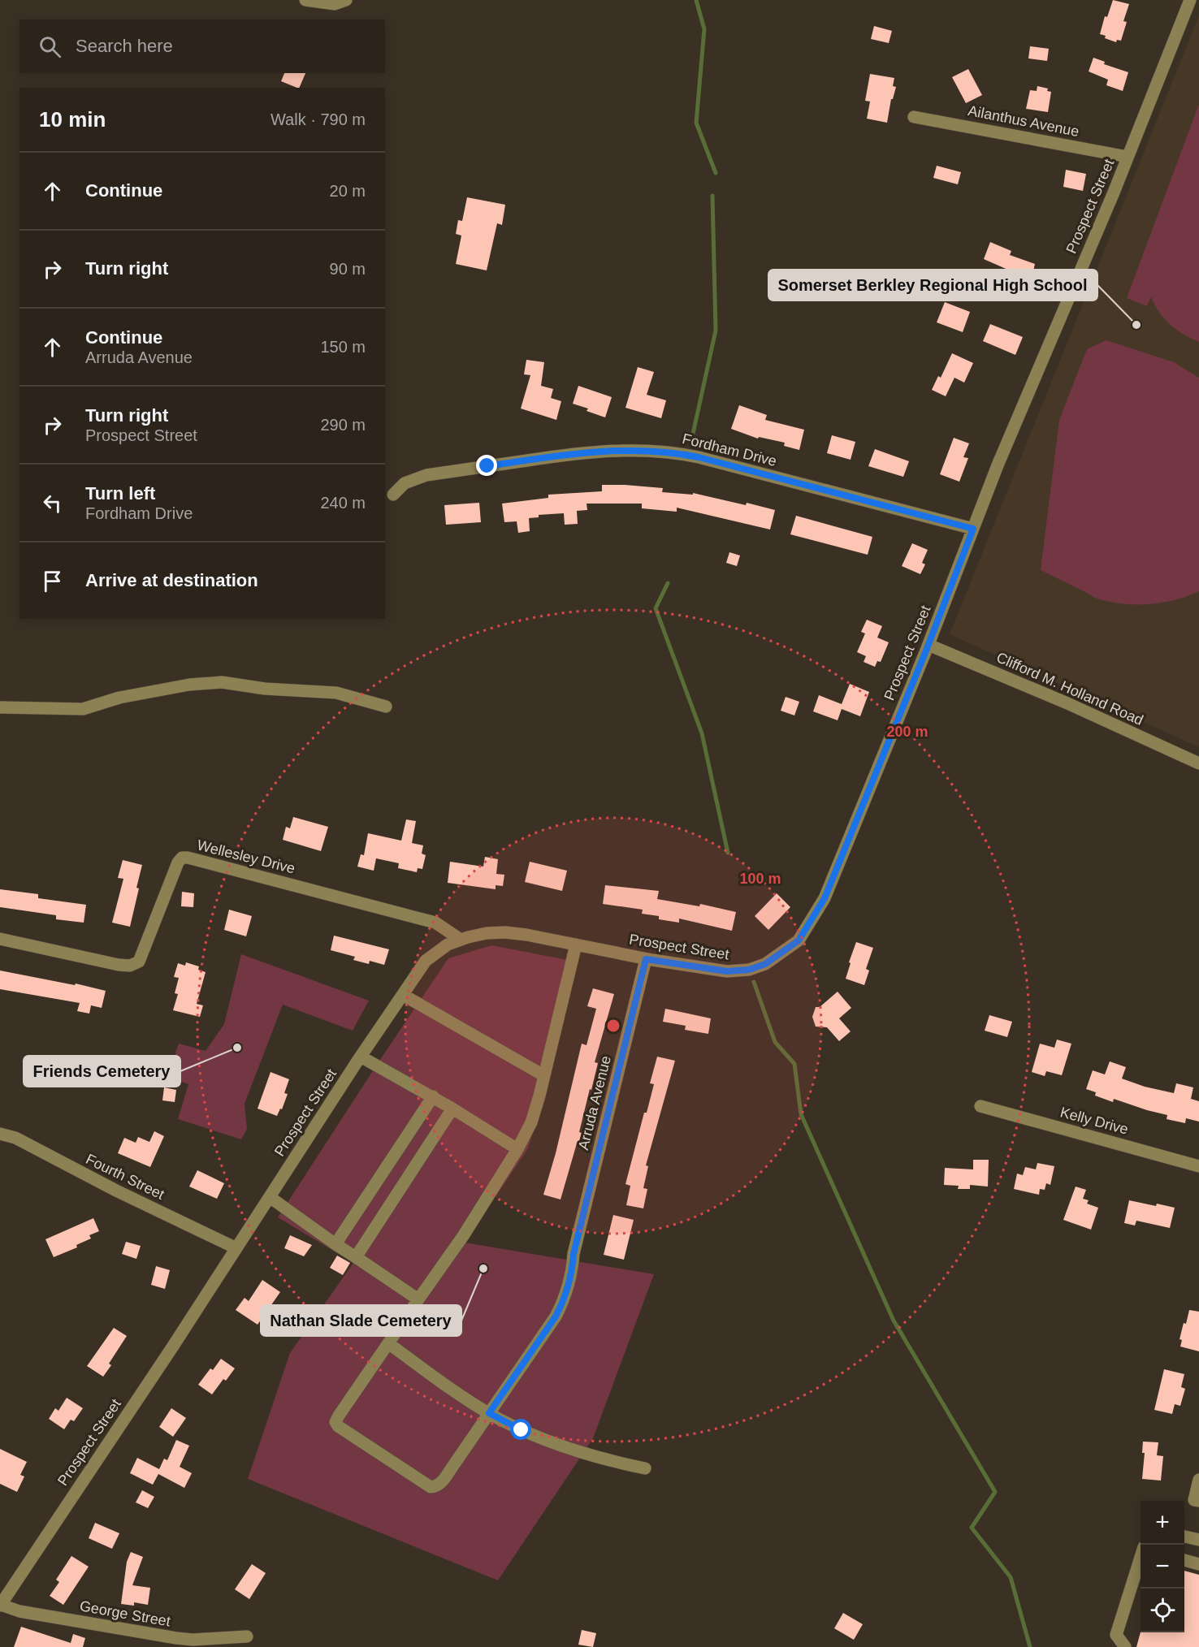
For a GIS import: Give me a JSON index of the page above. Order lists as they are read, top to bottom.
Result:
{
  "streets": {
    "street": [
      "Ailanthus Avenue",
      "Prospect Street",
      "Fordham Drive",
      "Clifford M. Holland Road",
      "Wellesley Drive",
      "Arruda Avenue",
      "Kelly Drive",
      "Fourth Street",
      "George Street"
    ]
  },
  "crossings": [
    ["Ailanthus Avenue", "Prospect Street"],
    ["Prospect Street", "Fordham Drive"],
    ["Prospect Street", "Clifford M. Holland Road"],
    ["Prospect Street", "Wellesley Drive"],
    ["Prospect Street", "Arruda Avenue"],
    ["Prospect Street", "Fourth Street"],
    ["Prospect Street", "George Street"]
  ],
  "places": ["Somerset Berkley Regional High School", "Friends Cemetery", "Nathan Slade Cemetery"],
  "page": {
    "search": "Search here",
    "heading": ["10 min", "Walk · 790 m"],
    "list": [
      ["Continue", "20 m"],
      ["Turn right", "90 m"],
      ["Continue", "Arruda Avenue", "150 m"],
      ["Turn right", "Prospect Street", "290 m"],
      ["Turn left", "Fordham Drive", "240 m"],
      "Arrive at destination"
    ],
    "map_buttons": ["+", "−"]
  },
  "rings": ["200 m", "100 m"]
}
